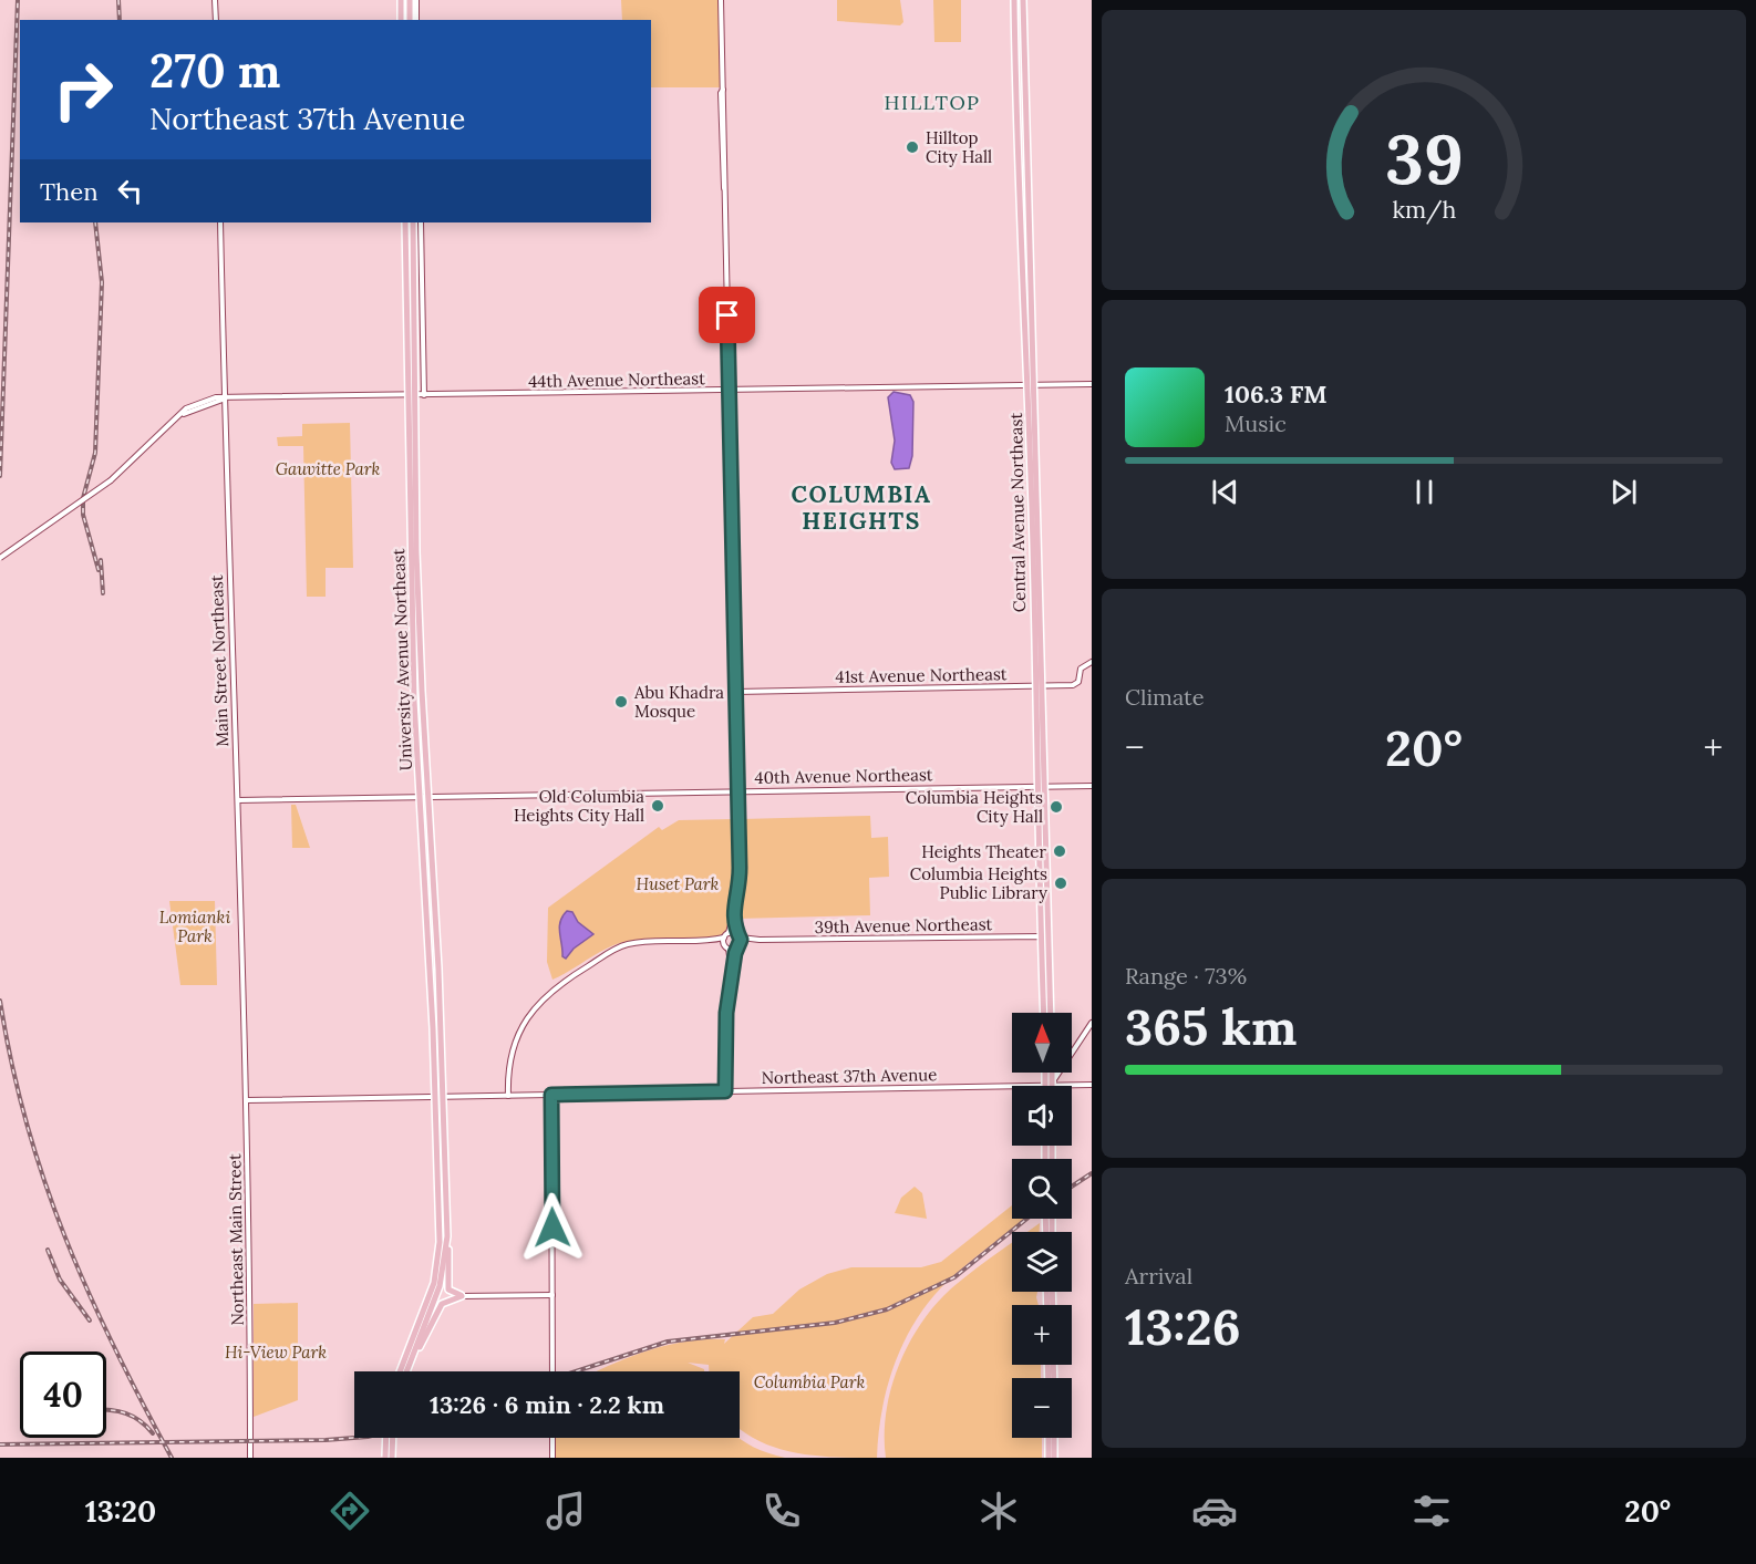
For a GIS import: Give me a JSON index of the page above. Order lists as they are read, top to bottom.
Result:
{
  "streets": {
    "main road": ["Central Avenue Northeast", "University Avenue Northeast"],
    "street": [
      "44th Avenue Northeast",
      "Main Street Northeast",
      "41st Avenue Northeast",
      "40th Avenue Northeast",
      "39th Avenue Northeast",
      "Northeast 37th Avenue",
      "Northeast Main Street"
    ]
  },
  "crossings": [
    ["44th Avenue Northeast", "Central Avenue Northeast"],
    ["44th Avenue Northeast", "University Avenue Northeast"],
    ["44th Avenue Northeast", "Main Street Northeast"],
    ["Central Avenue Northeast", "41st Avenue Northeast"],
    ["Central Avenue Northeast", "40th Avenue Northeast"],
    ["Central Avenue Northeast", "39th Avenue Northeast"],
    ["University Avenue Northeast", "40th Avenue Northeast"],
    ["University Avenue Northeast", "Northeast 37th Avenue"],
    ["Main Street Northeast", "40th Avenue Northeast"],
    ["Main Street Northeast", "Northeast 37th Avenue"],
    ["Main Street Northeast", "Northeast Main Street"],
    ["Northeast 37th Avenue", "Northeast Main Street"]
  ],
  "districts": ["HILLTOP", "COLUMBIA HEIGHTS"],
  "parks": [
    "Gauvitte Park",
    "Huset Park",
    "Lomianki Park",
    "Hi-View Park",
    "Columbia Park"
  ],
  "places": [
    "Hilltop City Hall",
    "Abu Khadra Mosque",
    "Old Columbia Heights City Hall",
    "Columbia Heights City Hall",
    "Heights Theater",
    "Columbia Heights Public Library"
  ],
  "north": "top",
  "page": {
    "turn": ["270 m", "Northeast 37th Avenue"],
    "then": "Then",
    "song": ["106.3 FM", "Music"],
    "tile": [
      "Climate",
      ["Range · 73%", "365 km"],
      ["Arrival", "13:26"]
    ],
    "heat": ["−", "20°", "+"],
    "map_buttons": ["+", "−"],
    "limit": "40",
    "trip": "13:26 · 6 min · 2.2 km",
    "tabs": ["13:20", "20°"],
    "gauge": ["39", "km/h"]
  }
}
